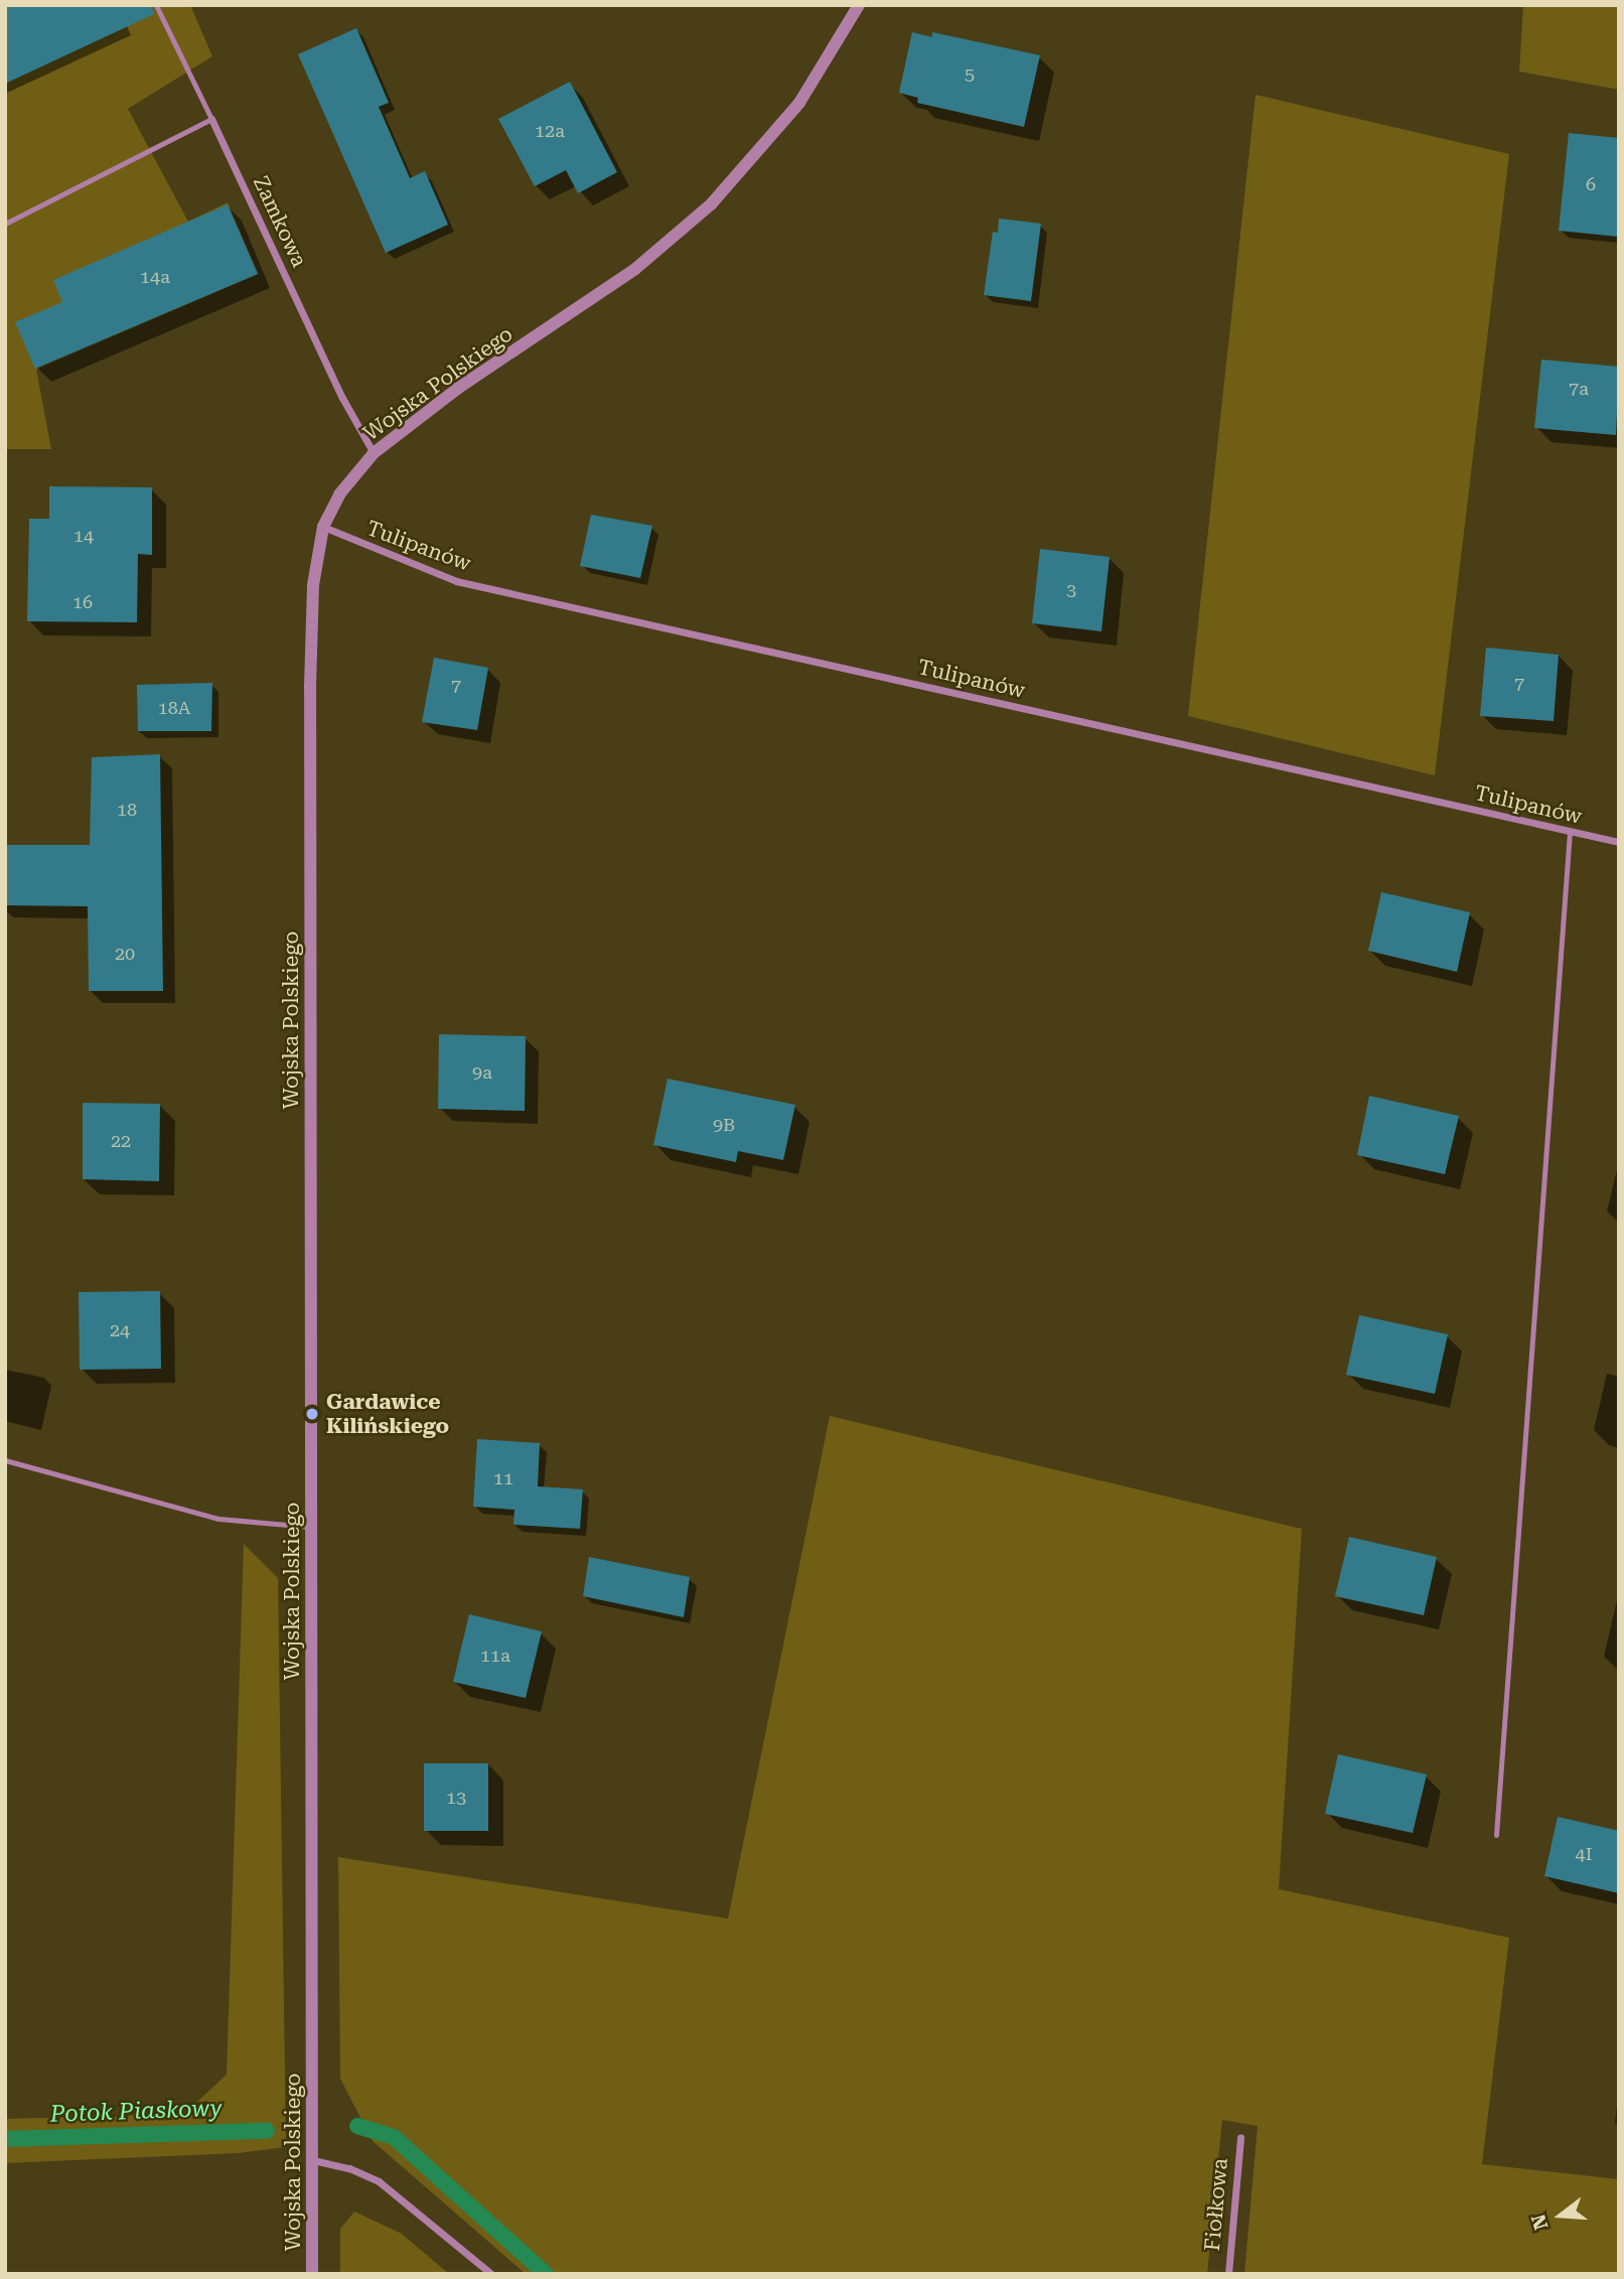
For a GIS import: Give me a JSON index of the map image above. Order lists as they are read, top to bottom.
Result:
{
  "streets": {
    "street": [
      "Zamkowa",
      "Wojska Polskiego",
      "Tulipanów",
      "Fiołkowa"
    ]
  },
  "crossings": [
    ["Zamkowa", "Wojska Polskiego"],
    ["Wojska Polskiego", "Tulipanów"]
  ],
  "water": ["Potok Piaskowy"],
  "places": ["Gardawice Kilińskiego"],
  "house_numbers": [
    "5",
    "12a",
    "6",
    "14a",
    "7a",
    "14",
    "3",
    "16",
    "7",
    "7",
    "18A",
    "18",
    "20",
    "9a",
    "9B",
    "22",
    "24",
    "11",
    "11a",
    "13",
    "4I"
  ],
  "north": "left"
}
